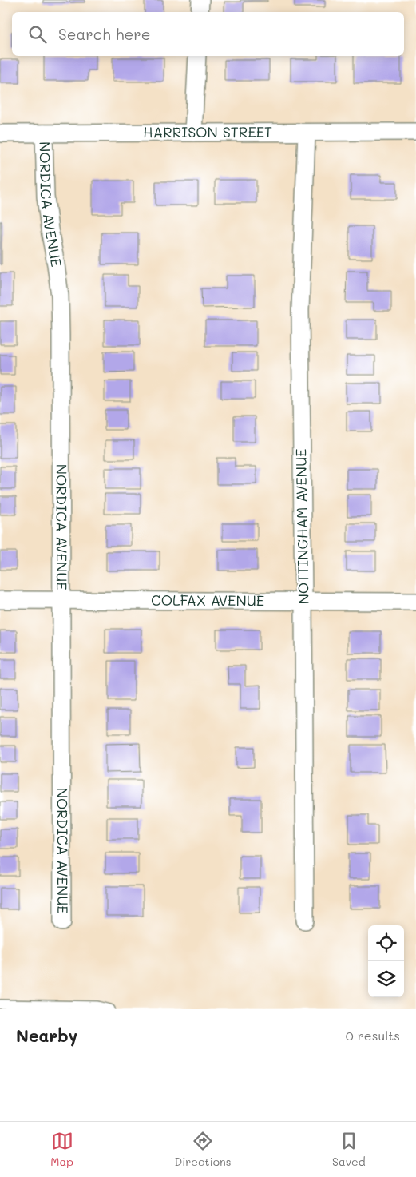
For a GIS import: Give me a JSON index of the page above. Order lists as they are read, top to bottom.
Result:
{
  "streets": {
    "street": [
      "HARRISON STREET",
      "NORDICA AVENUE",
      "NOTTINGHAM AVENUE",
      "COLFAX AVENUE"
    ]
  },
  "crossings": [
    ["HARRISON STREET", "NORDICA AVENUE"],
    ["HARRISON STREET", "NOTTINGHAM AVENUE"],
    ["NORDICA AVENUE", "COLFAX AVENUE"],
    ["NOTTINGHAM AVENUE", "COLFAX AVENUE"]
  ],
  "page": {
    "search": "Search here",
    "heading": ["Nearby", "0 results"],
    "nav": ["Map", "Directions", "Saved"]
  }
}
